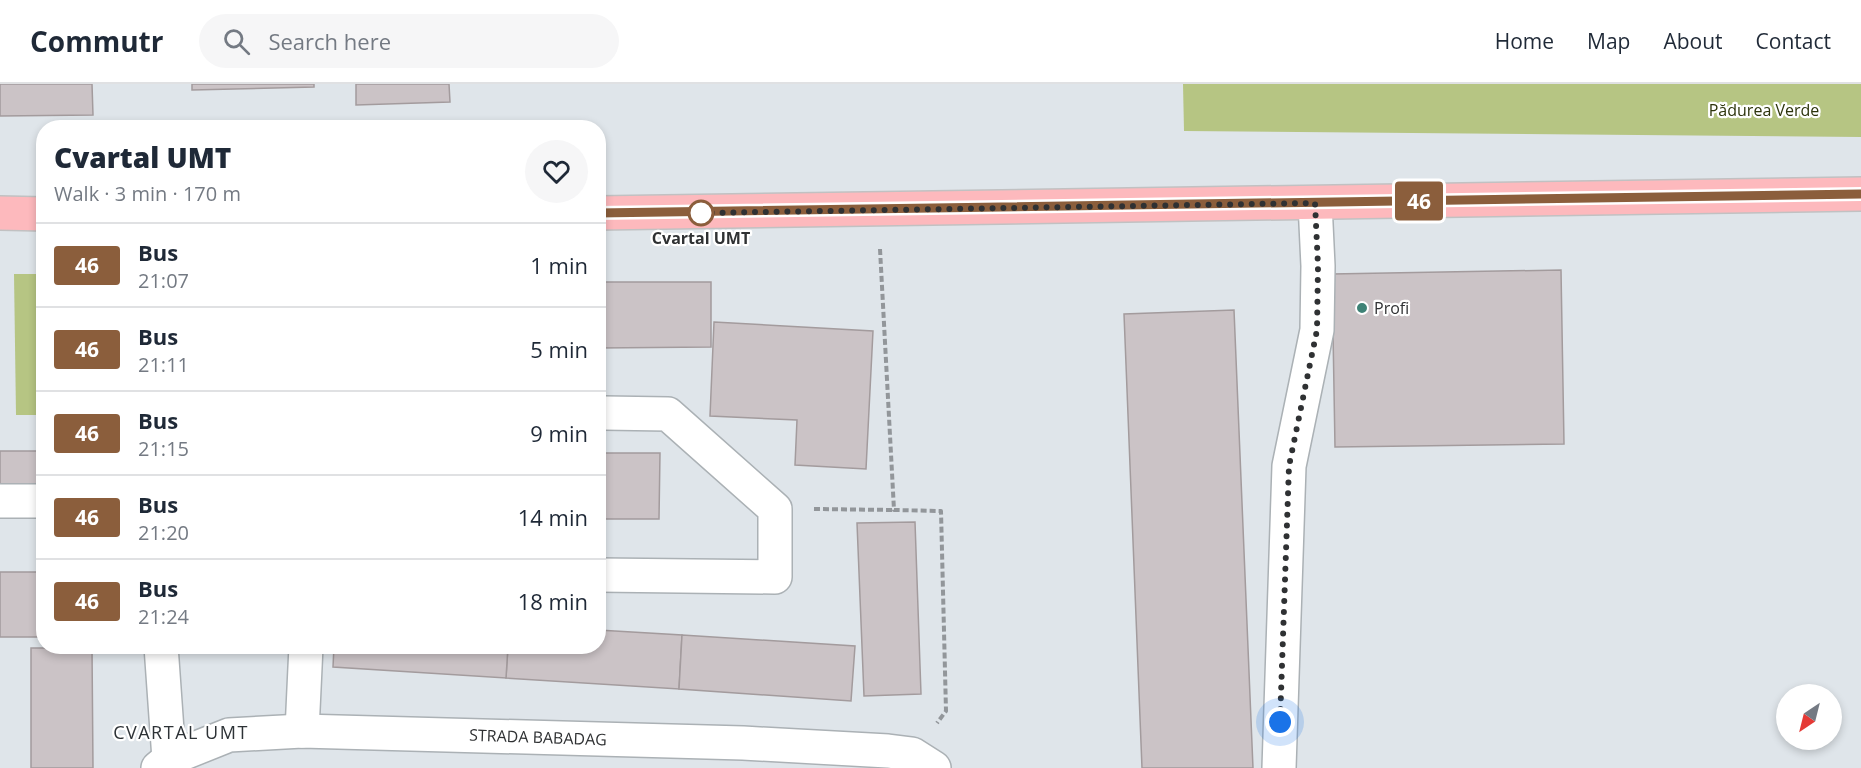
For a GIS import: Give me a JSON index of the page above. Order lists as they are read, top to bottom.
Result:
{
  "streets": {
    "street": ["STRADA BABADAG"]
  },
  "districts": ["CVARTAL UMT"],
  "parks": ["Pădurea Verde"],
  "places": ["Cvartal UMT", "Profi"],
  "lines": ["bus line 46"],
  "north": "bottom left",
  "page": {
    "header": "Commutr",
    "search": "Search here",
    "nav": [
      "Home",
      "Map",
      "About",
      "Contact"
    ],
    "on_map": "46",
    "heading": ["Cvartal UMT", "Walk · 3 min · 170 m"],
    "list": [
      {
        "mark": "46",
        "name": "Bus",
        "note": "21:07",
        "value": "1 min"
      },
      {
        "mark": "46",
        "name": "Bus",
        "note": "21:11",
        "value": "5 min"
      },
      {
        "mark": "46",
        "name": "Bus",
        "note": "21:15",
        "value": "9 min"
      },
      {
        "mark": "46",
        "name": "Bus",
        "note": "21:20",
        "value": "14 min"
      },
      {
        "mark": "46",
        "name": "Bus",
        "note": "21:24",
        "value": "18 min"
      }
    ]
  }
}
